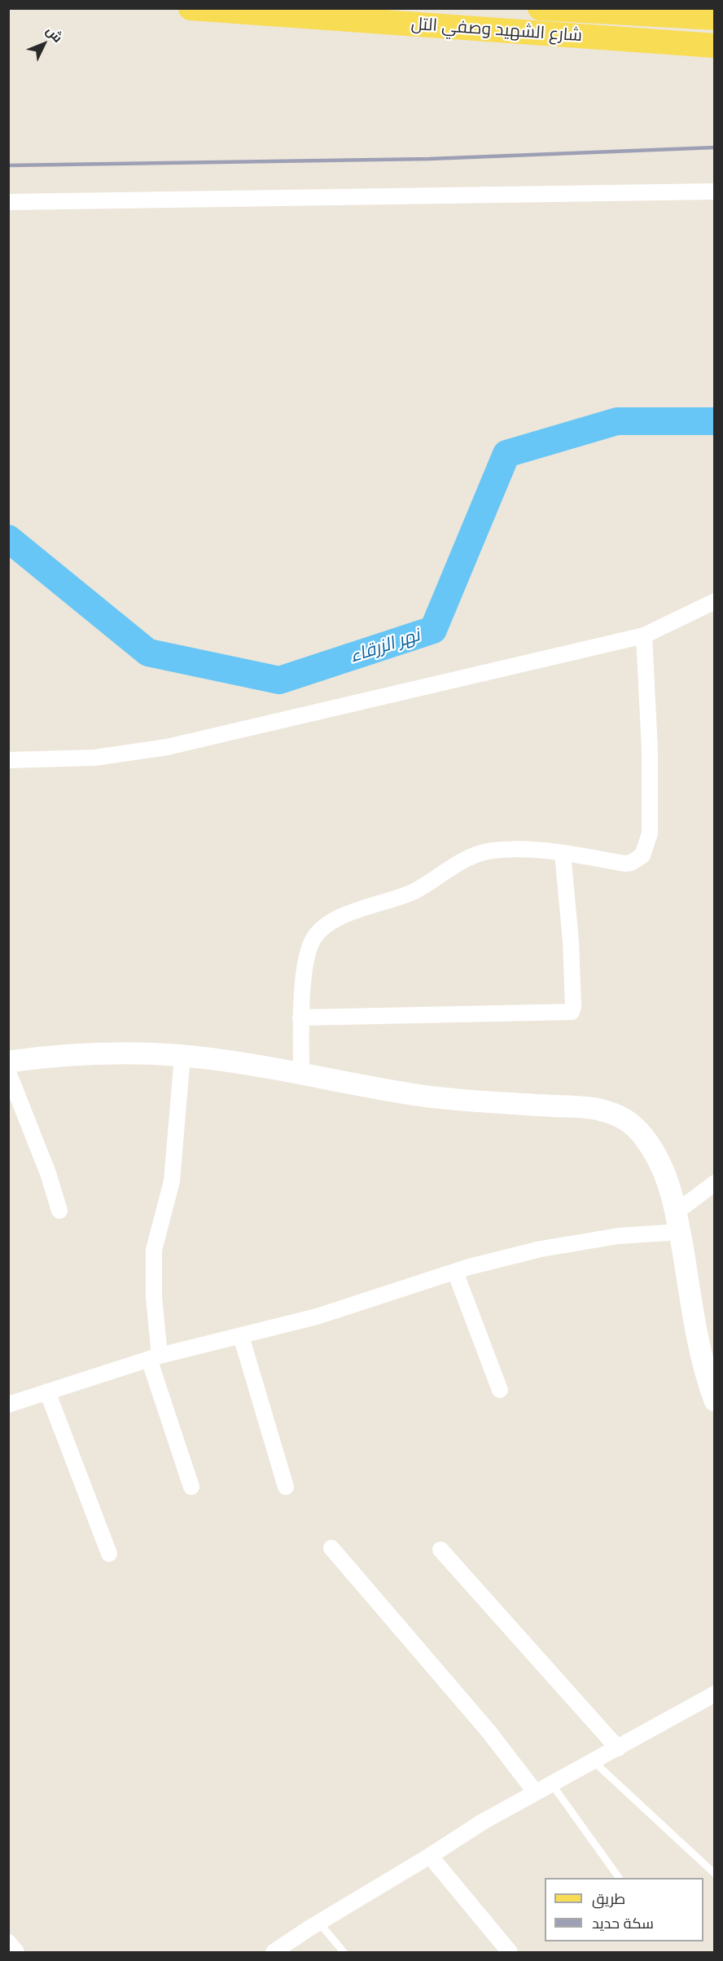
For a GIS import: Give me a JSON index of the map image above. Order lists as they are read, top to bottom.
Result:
{
  "streets": {
    "main road": ["شارع الشهيد وصفي التل"]
  },
  "water": ["نهر الزرقاء"],
  "legend": ["طريق", "سكة حديد"],
  "north": "top right"
}
